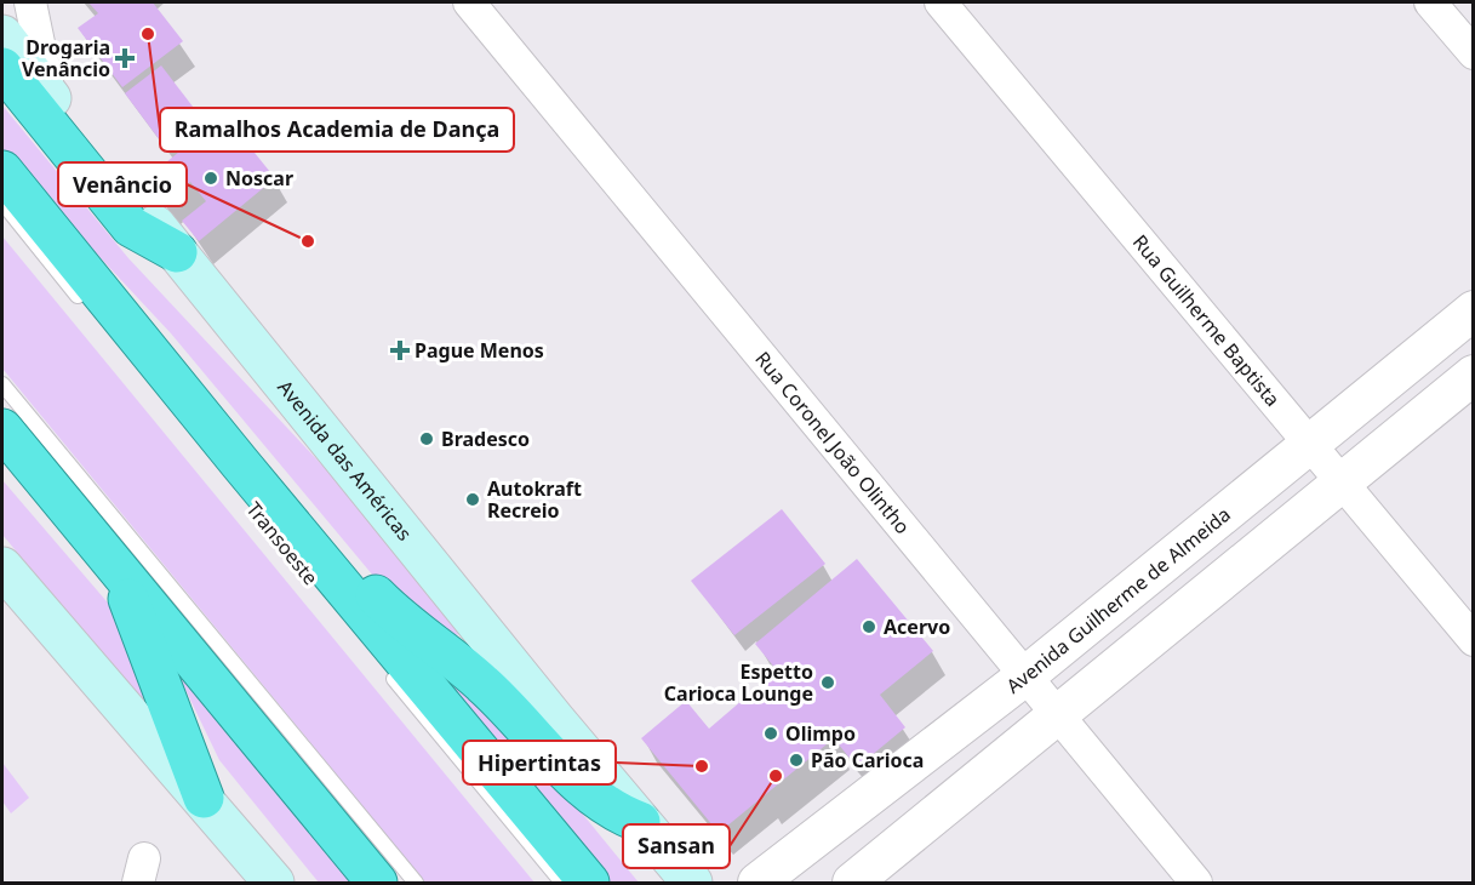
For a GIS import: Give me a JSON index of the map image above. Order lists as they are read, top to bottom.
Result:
{
  "streets": {
    "main road": ["Avenida das Américas"],
    "street": ["Rua Guilherme Baptista", "Rua Coronel João Olintho", "Avenida Guilherme de Almeida"]
  },
  "crossings": [
    ["Rua Guilherme Baptista", "Avenida Guilherme de Almeida"],
    ["Rua Coronel João Olintho", "Avenida Guilherme de Almeida"]
  ],
  "places": {
    "other": [
      "Ramalhos Academia de Dança",
      "Noscar",
      "Venâncio",
      "Bradesco",
      "Autokraft Recreio",
      "Acervo",
      "Espetto Carioca Lounge",
      "Olimpo",
      "Pão Carioca",
      "Hipertintas",
      "Sansan"
    ],
    "health": ["Drogaria Venâncio", "Pague Menos"]
  }
}
